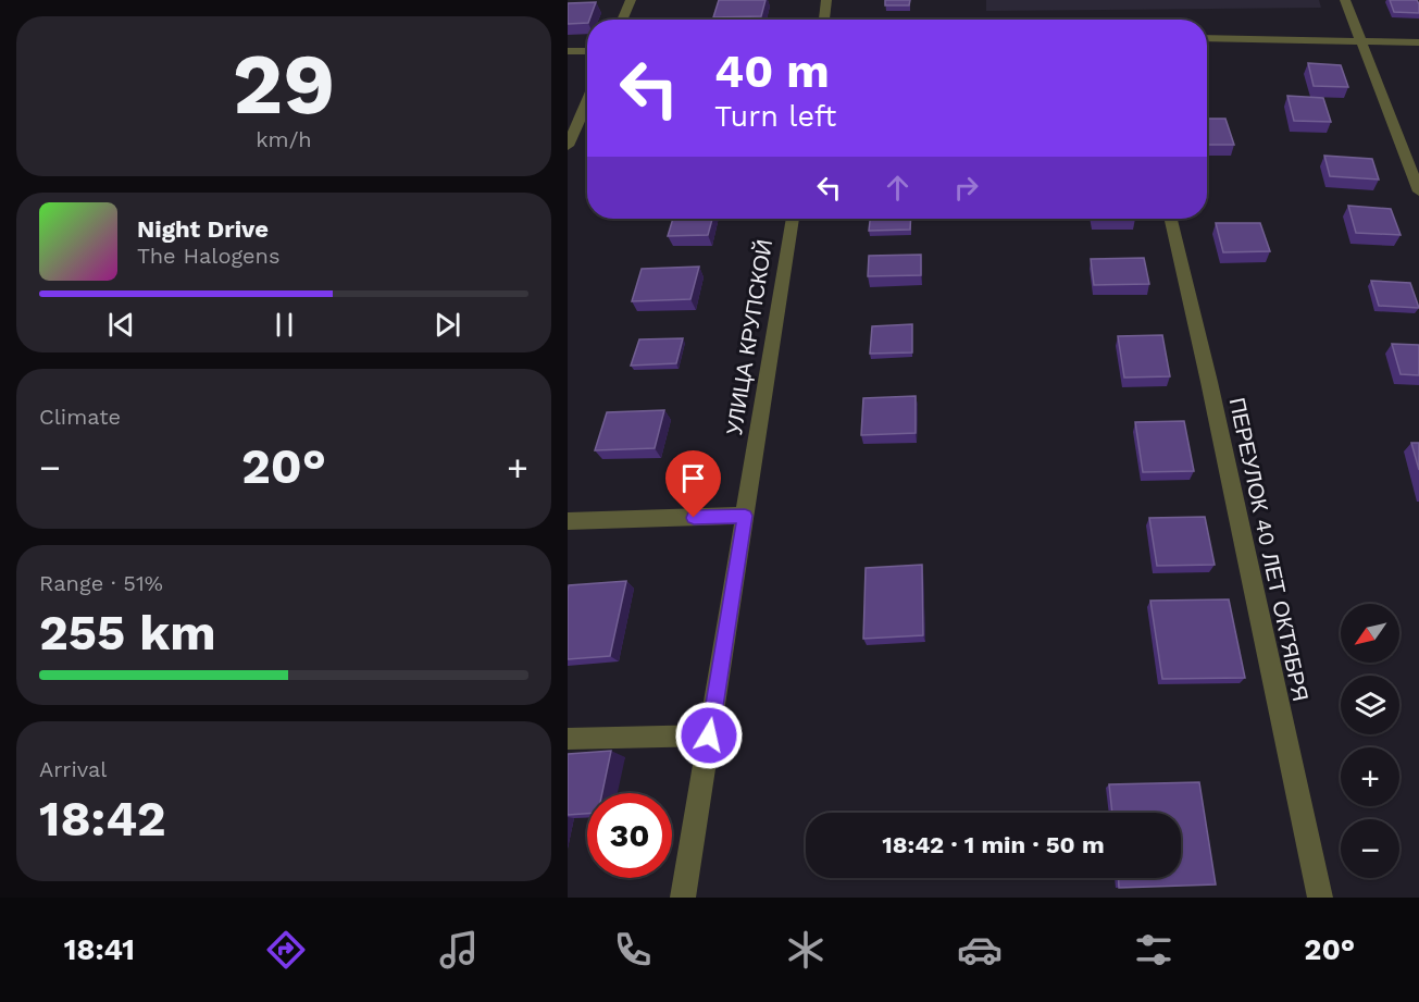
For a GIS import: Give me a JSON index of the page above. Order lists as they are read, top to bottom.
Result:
{
  "streets": {
    "street": ["УЛИЦА КРУПСКОЙ", "ПЕРЕУЛОК 40 ЛЕТ ОКТЯБРЯ"]
  },
  "north": "bottom left",
  "page": {
    "tile": [
      ["29", "km/h"],
      "Climate",
      ["Range · 51%", "255 km"],
      ["Arrival", "18:42"]
    ],
    "turn": ["40 m", "Turn left"],
    "song": ["Night Drive", "The Halogens"],
    "heat": ["−", "20°", "+"],
    "map_buttons": ["+", "−"],
    "limit": "30",
    "trip": "18:42 · 1 min · 50 m",
    "tabs": ["18:41", "20°"]
  }
}
